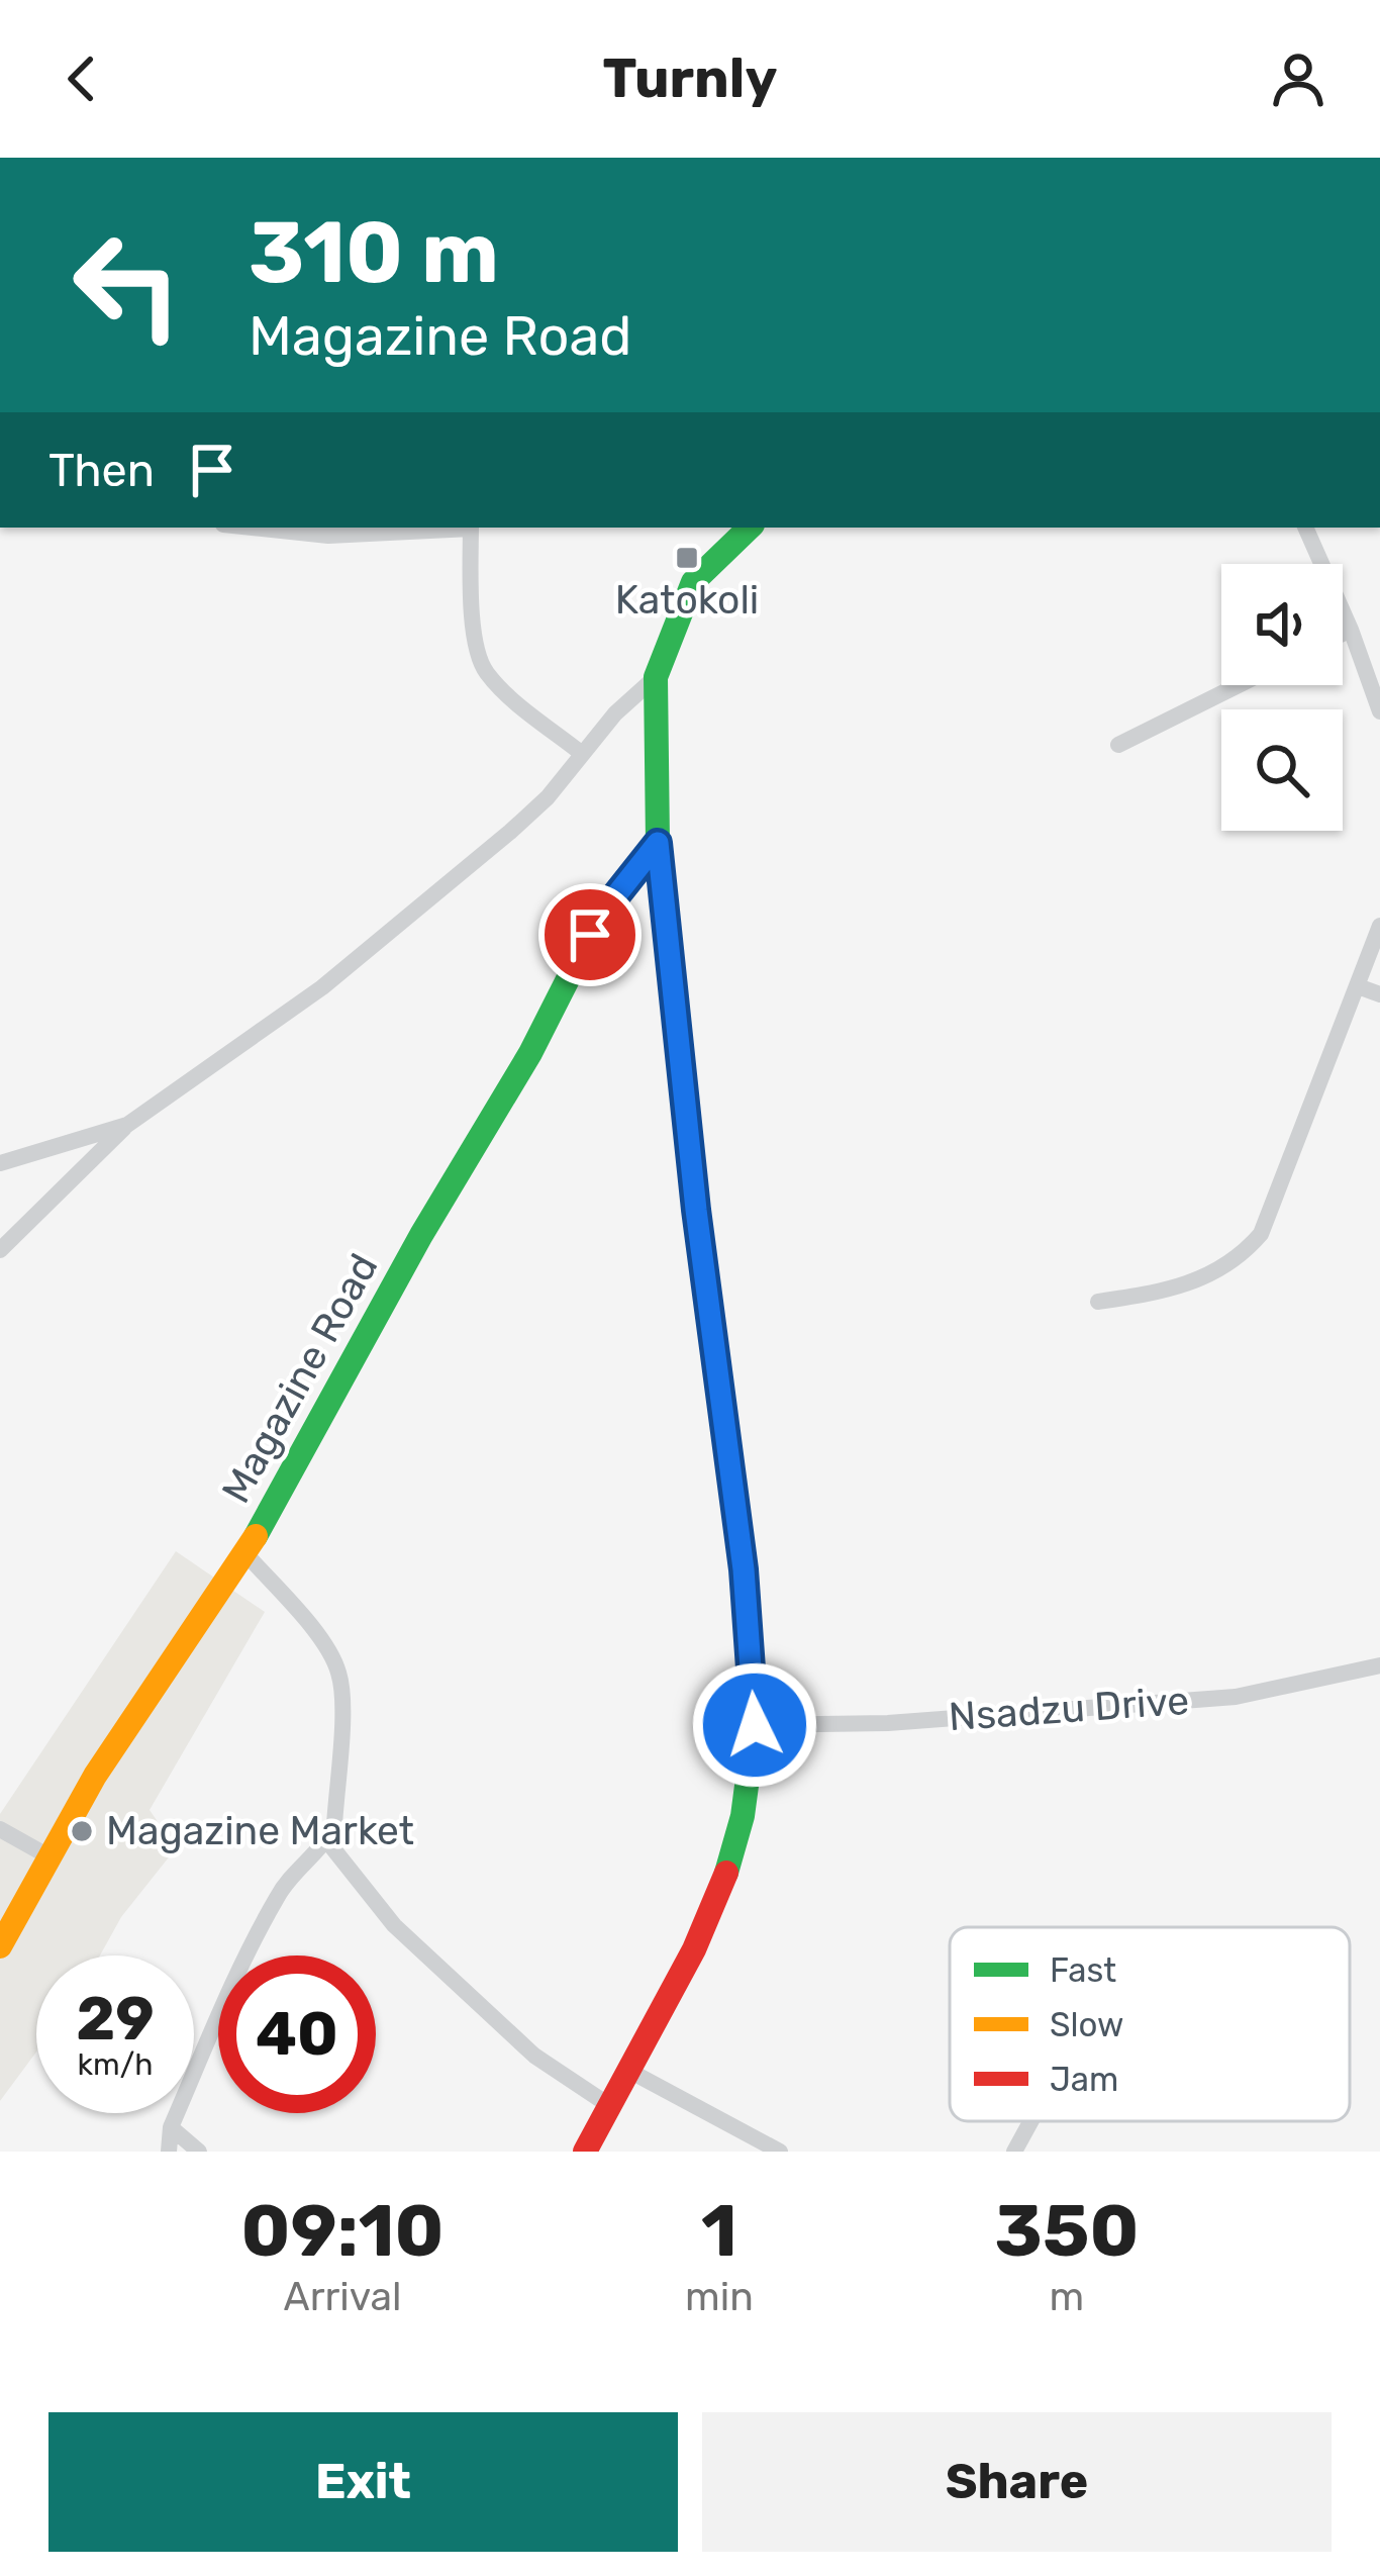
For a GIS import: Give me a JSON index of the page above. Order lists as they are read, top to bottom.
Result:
{
  "streets": {
    "street": ["Magazine Road", "Nsadzu Drive"]
  },
  "places": {
    "transit": ["Katokoli"],
    "other": ["Magazine Market"]
  },
  "legend": ["Fast", "Slow", "Jam"],
  "page": {
    "header": "Turnly",
    "turn": ["310 m", "Magazine Road"],
    "then": "Then",
    "speed": "29 km/h",
    "limit": "40",
    "eta": [
      "09:10",
      "Arrival",
      "1",
      "min",
      "350",
      "m"
    ],
    "buttons": ["Exit", "Share"]
  }
}
